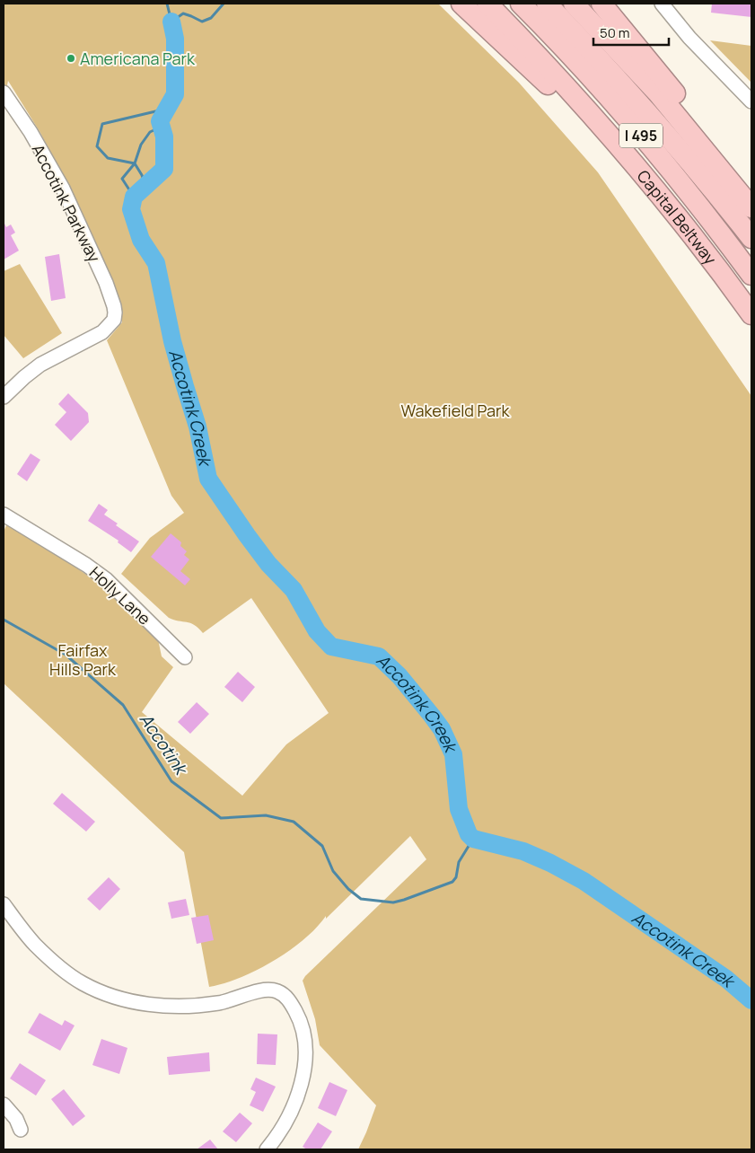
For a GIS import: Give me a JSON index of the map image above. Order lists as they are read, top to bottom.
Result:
{
  "streets": {
    "highway": ["I 495", "Capital Beltway"],
    "street": ["Accotink Parkway", "Holly Lane"]
  },
  "water": ["Accotink Creek", "Accotink"],
  "parks": ["Wakefield Park", "Fairfax Hills Park"],
  "places": ["Americana Park"],
  "scale_bar": "50 m"
}
